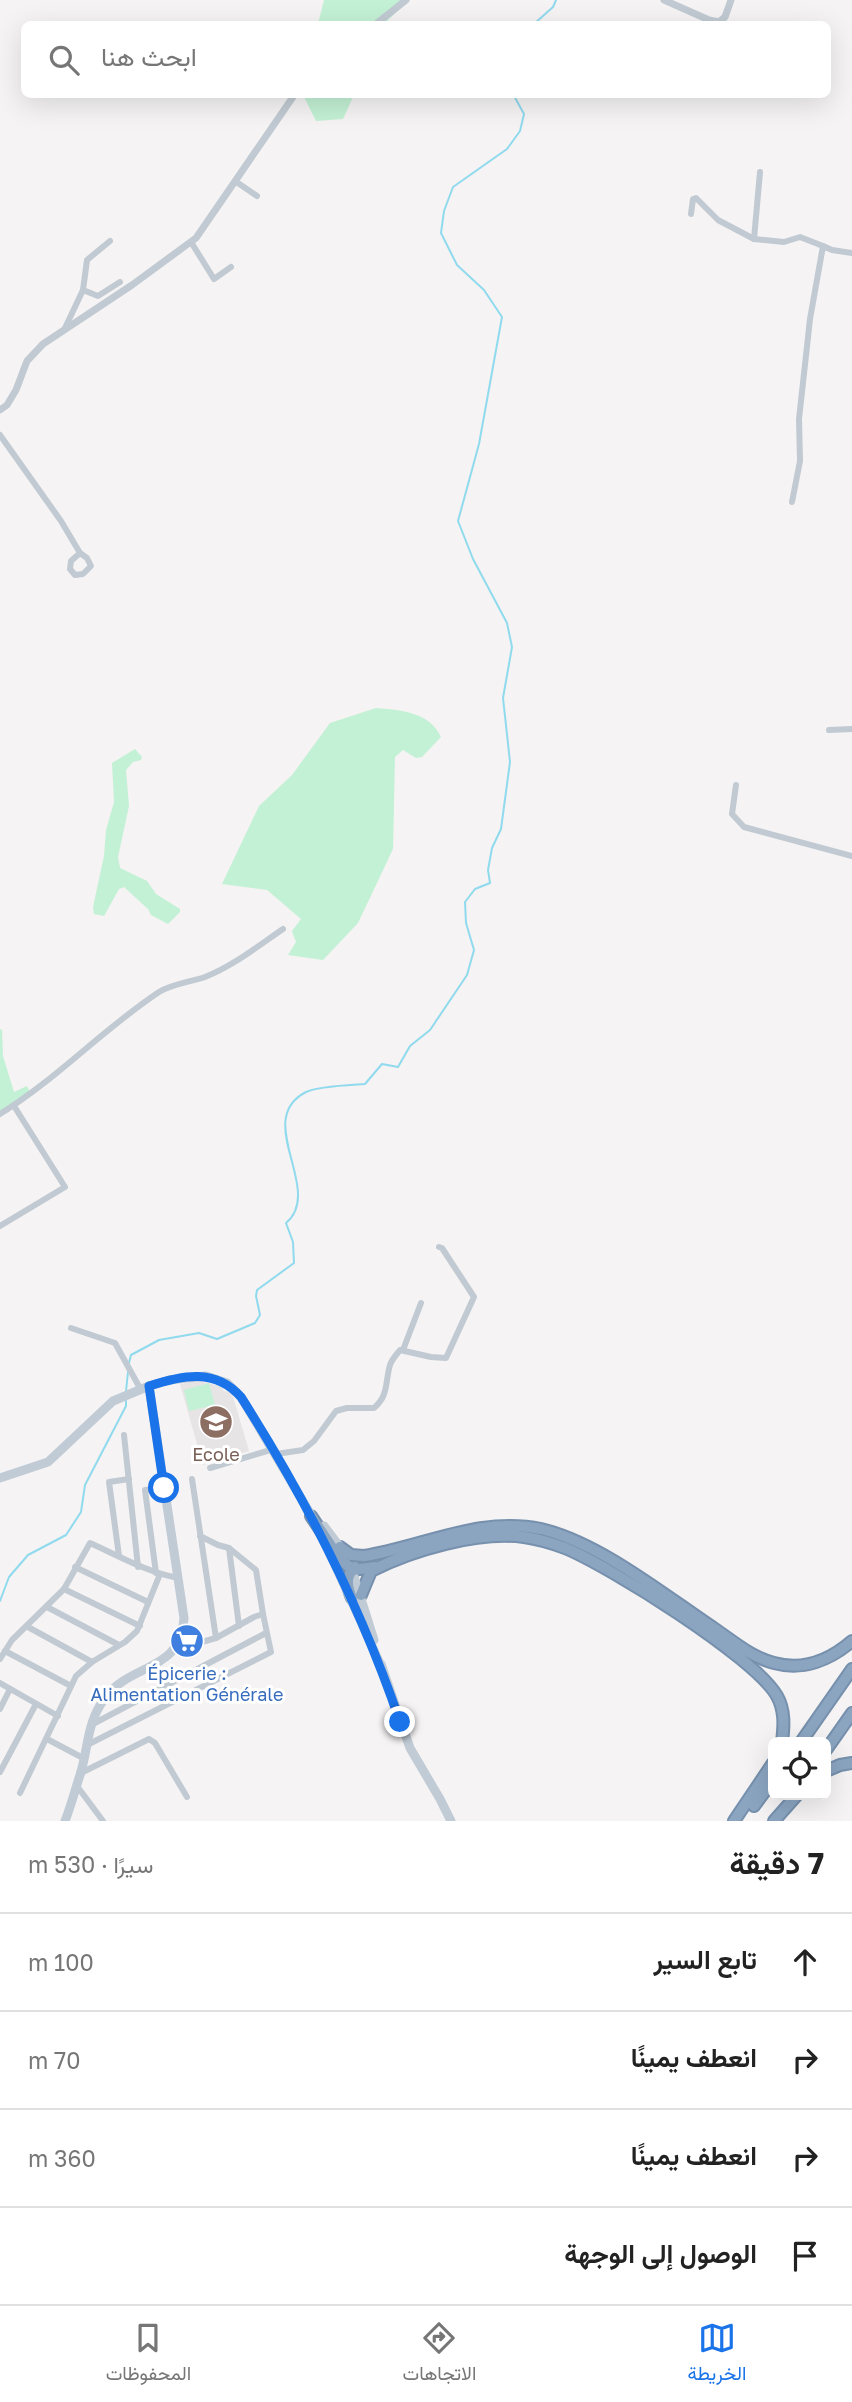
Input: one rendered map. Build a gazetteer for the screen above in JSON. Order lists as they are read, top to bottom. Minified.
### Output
{"places":{"school or university":["Ecole"],"supermarket":["Épicerie : Alimentation Générale"]},"page":{"search":"ابحث هنا","heading":["7 دقيقة","سيرًا · 530 m"],"list":[["تابع السير","100 m"],["انعطف يمينًا","70 m"],["انعطف يمينًا","360 m"],"الوصول إلى الوجهة"],"nav":["الخريطة","الاتجاهات","المحفوظات"]}}
